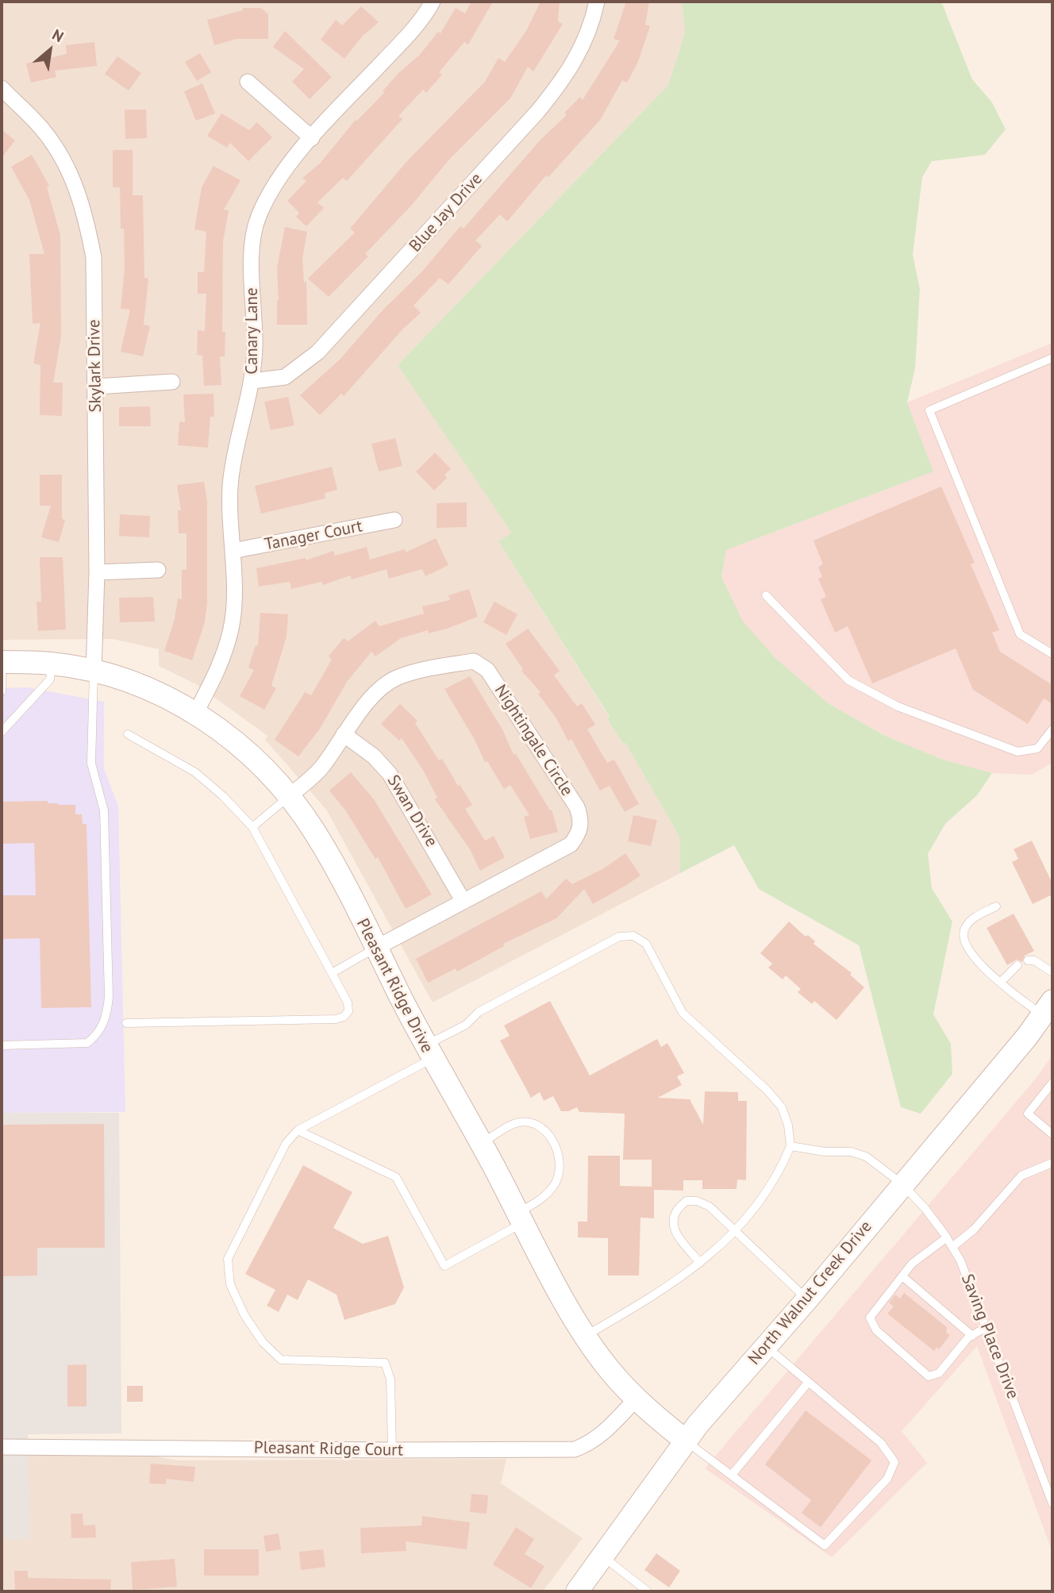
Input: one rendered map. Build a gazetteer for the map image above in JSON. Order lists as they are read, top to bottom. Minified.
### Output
{"streets":{"street":["Blue Jay Drive","Canary Lane","Skylark Drive","Tanager Court","Nightingale Circle","Swan Drive","Pleasant Ridge Drive","North Walnut Creek Drive","Pleasant Ridge Court"],"lane":["Saving Place Drive"]},"crossings":[["Blue Jay Drive","Canary Lane"],["Canary Lane","Tanager Court"],["Canary Lane","Pleasant Ridge Drive"],["Skylark Drive","Pleasant Ridge Drive"],["Nightingale Circle","Swan Drive"],["Nightingale Circle","Pleasant Ridge Drive"],["Pleasant Ridge Drive","North Walnut Creek Drive"],["Pleasant Ridge Drive","Pleasant Ridge Court"],["North Walnut Creek Drive","Saving Place Drive"]],"north":"top right"}
